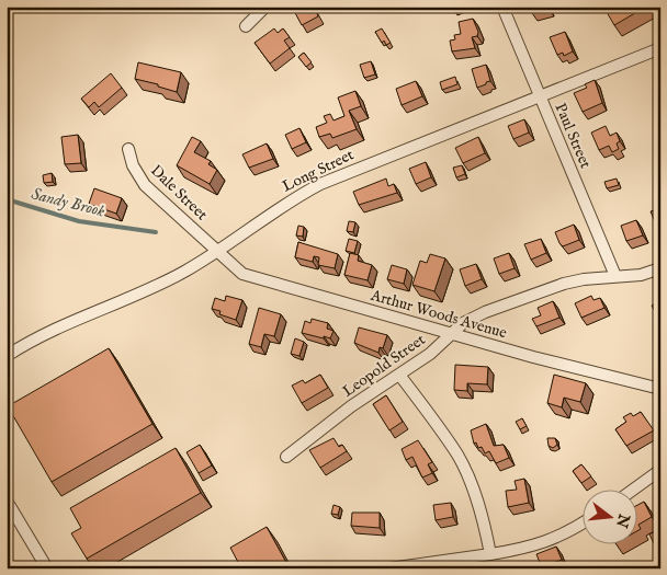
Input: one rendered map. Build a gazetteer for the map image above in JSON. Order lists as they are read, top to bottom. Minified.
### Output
{"streets":{"street":["Paul Street","Long Street","Dale Street","Arthur Woods Avenue","Leopold Street"]},"crossings":[["Paul Street","Long Street"],["Paul Street","Leopold Street"],["Long Street","Dale Street"],["Long Street","Arthur Woods Avenue"],["Dale Street","Arthur Woods Avenue"],["Arthur Woods Avenue","Leopold Street"]],"water":["Sandy Brook"],"north":"right"}
